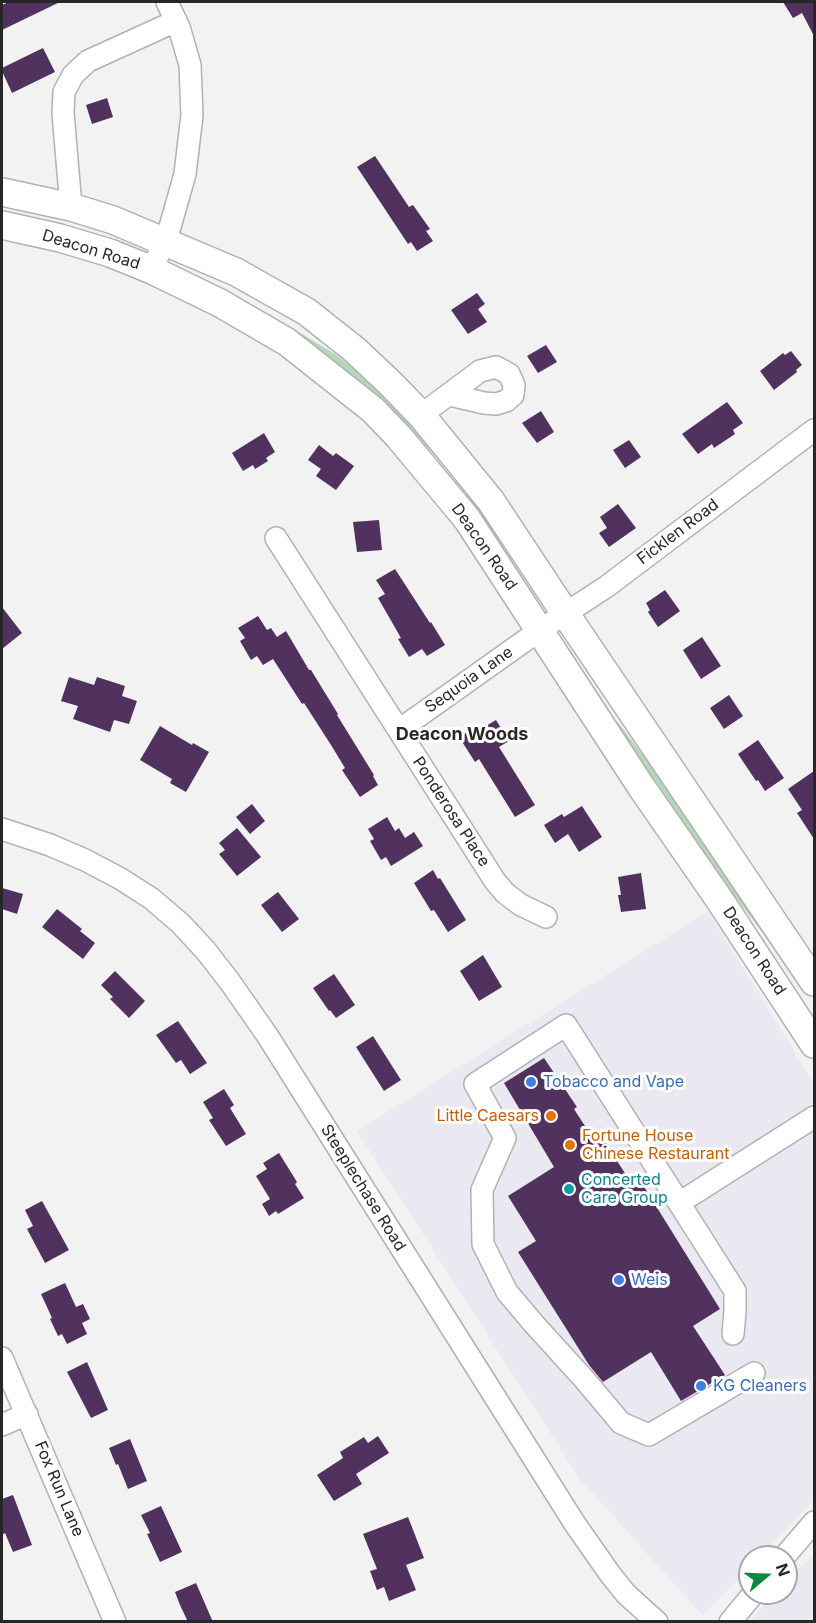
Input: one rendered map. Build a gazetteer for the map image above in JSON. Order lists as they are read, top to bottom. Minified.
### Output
{"streets":{"main road":["Deacon Road"],"street":["Ficklen Road","Sequoia Lane","Ponderosa Place","Steeplechase Road","Fox Run Lane"]},"crossings":[["Deacon Road","Ficklen Road"],["Deacon Road","Sequoia Lane"],["Ficklen Road","Sequoia Lane"],["Sequoia Lane","Ponderosa Place"]],"districts":["Deacon Woods"],"places":["Tobacco and Vape","Little Caesars","Fortune House Chinese Restaurant","Concerted Care Group","Weis","KG Cleaners"],"north":"right"}
